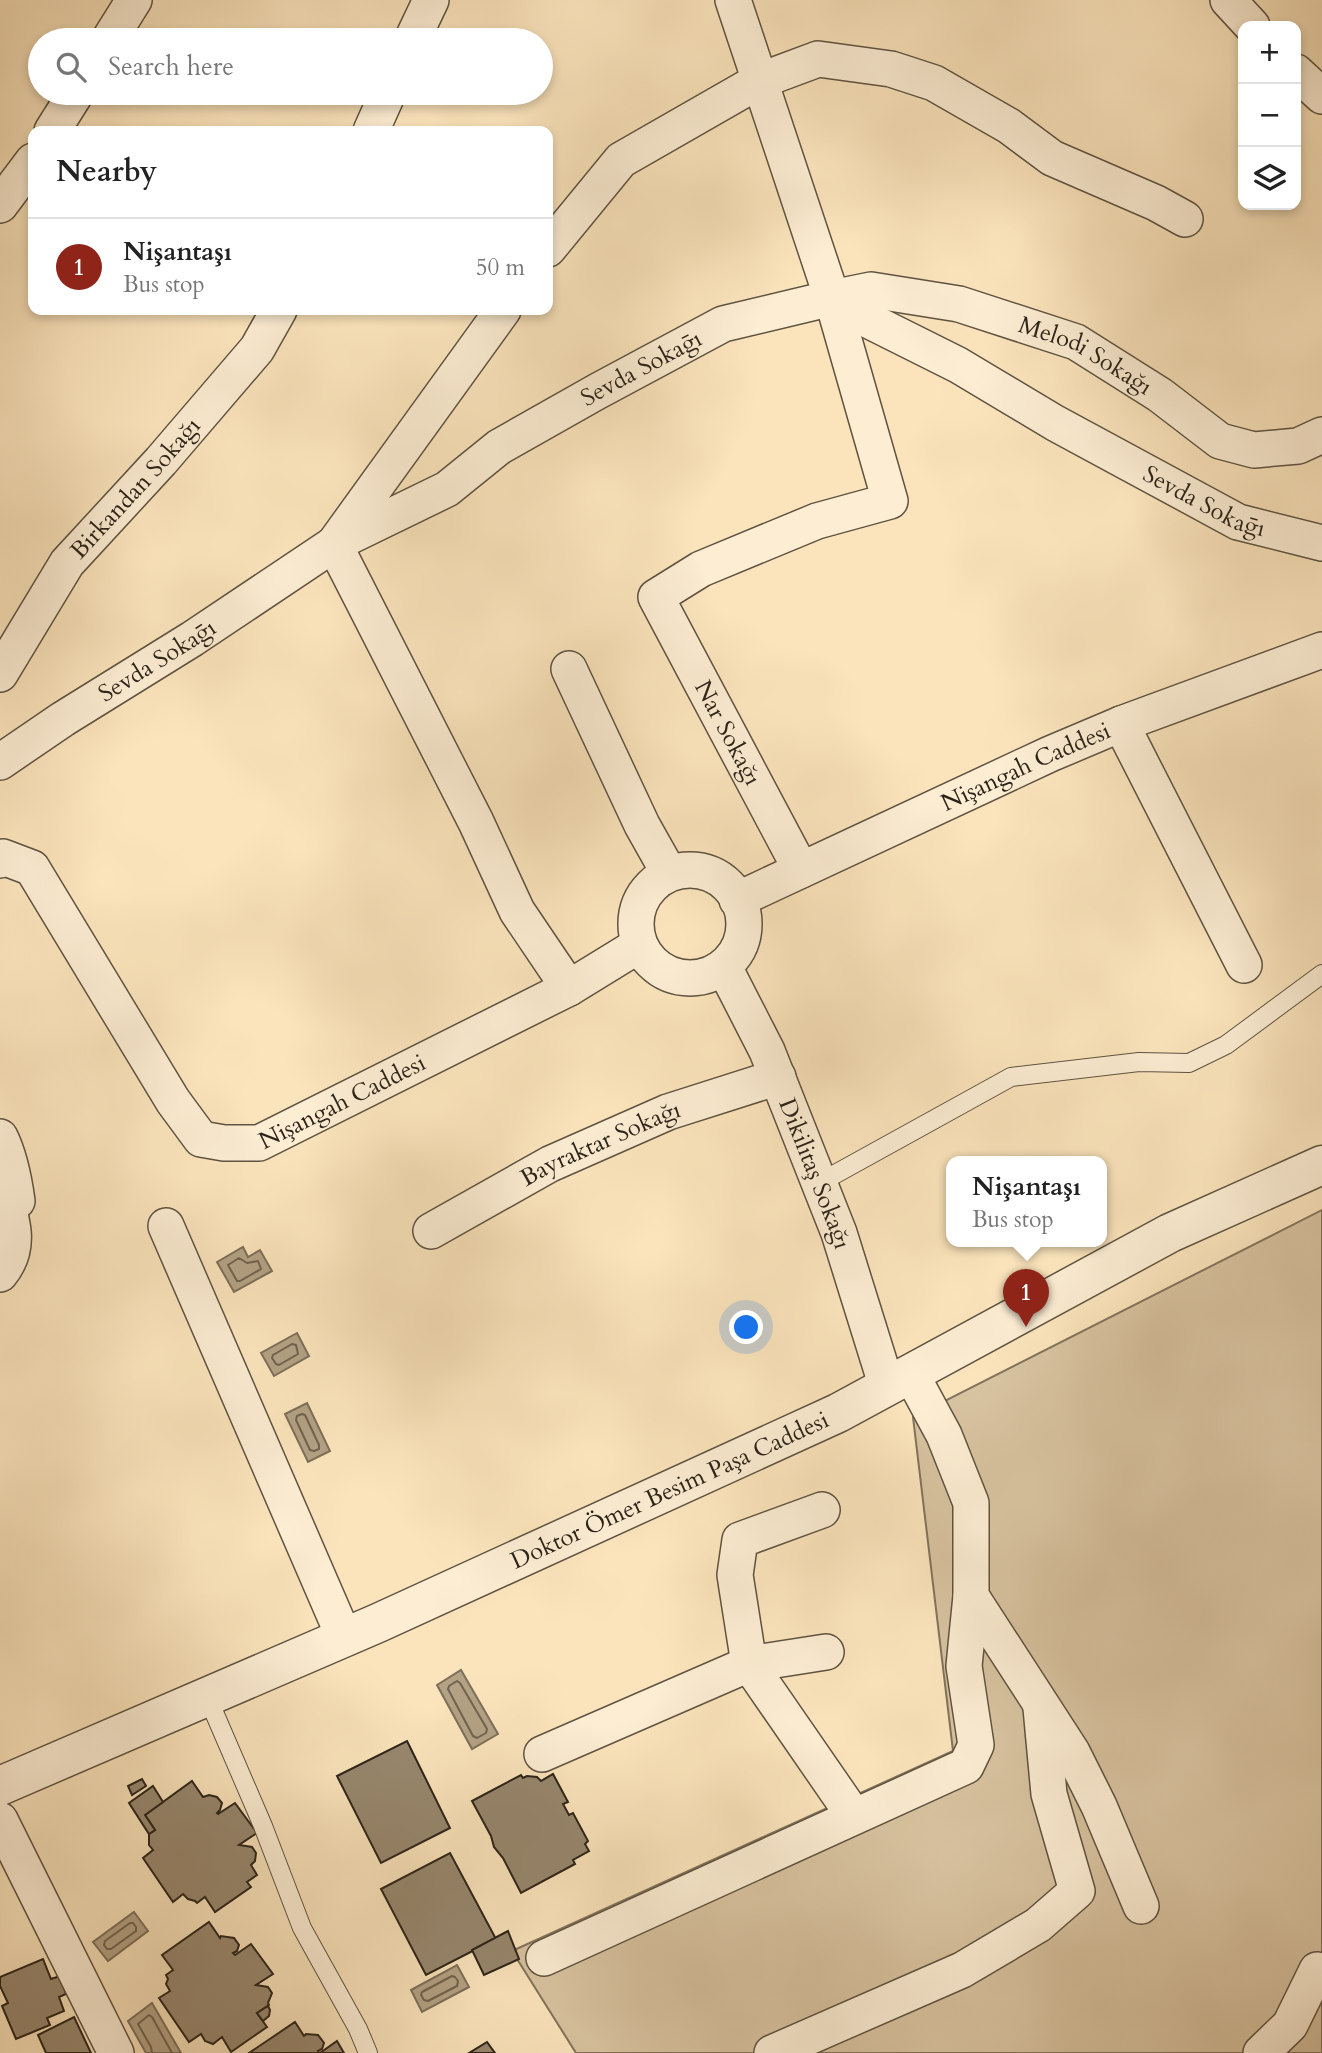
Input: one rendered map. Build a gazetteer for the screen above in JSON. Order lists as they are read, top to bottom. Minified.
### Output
{"streets":{"street":["Melodi Sokağı","Sevda Sokaḡı","Birkandan Sokağı","Nar Sokağı","Nişangah Caddesi","Bayraktar Sokağı","Dikilitaş Sokağı","Doktor Ömer Besim Paşa Caddesi"]},"crossings":[["Melodi Sokağı","Sevda Sokaḡı"],["Melodi Sokağı","Nar Sokağı"],["Sevda Sokaḡı","Nar Sokağı"],["Nar Sokağı","Nişangah Caddesi"],["Nişangah Caddesi","Dikilitaş Sokağı"],["Bayraktar Sokağı","Dikilitaş Sokağı"],["Dikilitaş Sokağı","Doktor Ömer Besim Paşa Caddesi"]],"page":{"map_buttons":["+","−"],"search":"Search here","heading":"Nearby","list":[{"mark":"1","name":"Nişantaşı","note":"Bus stop","value":"50 m"}],"popup":["Nişantaşı","Bus stop"],"pins":"1"}}
